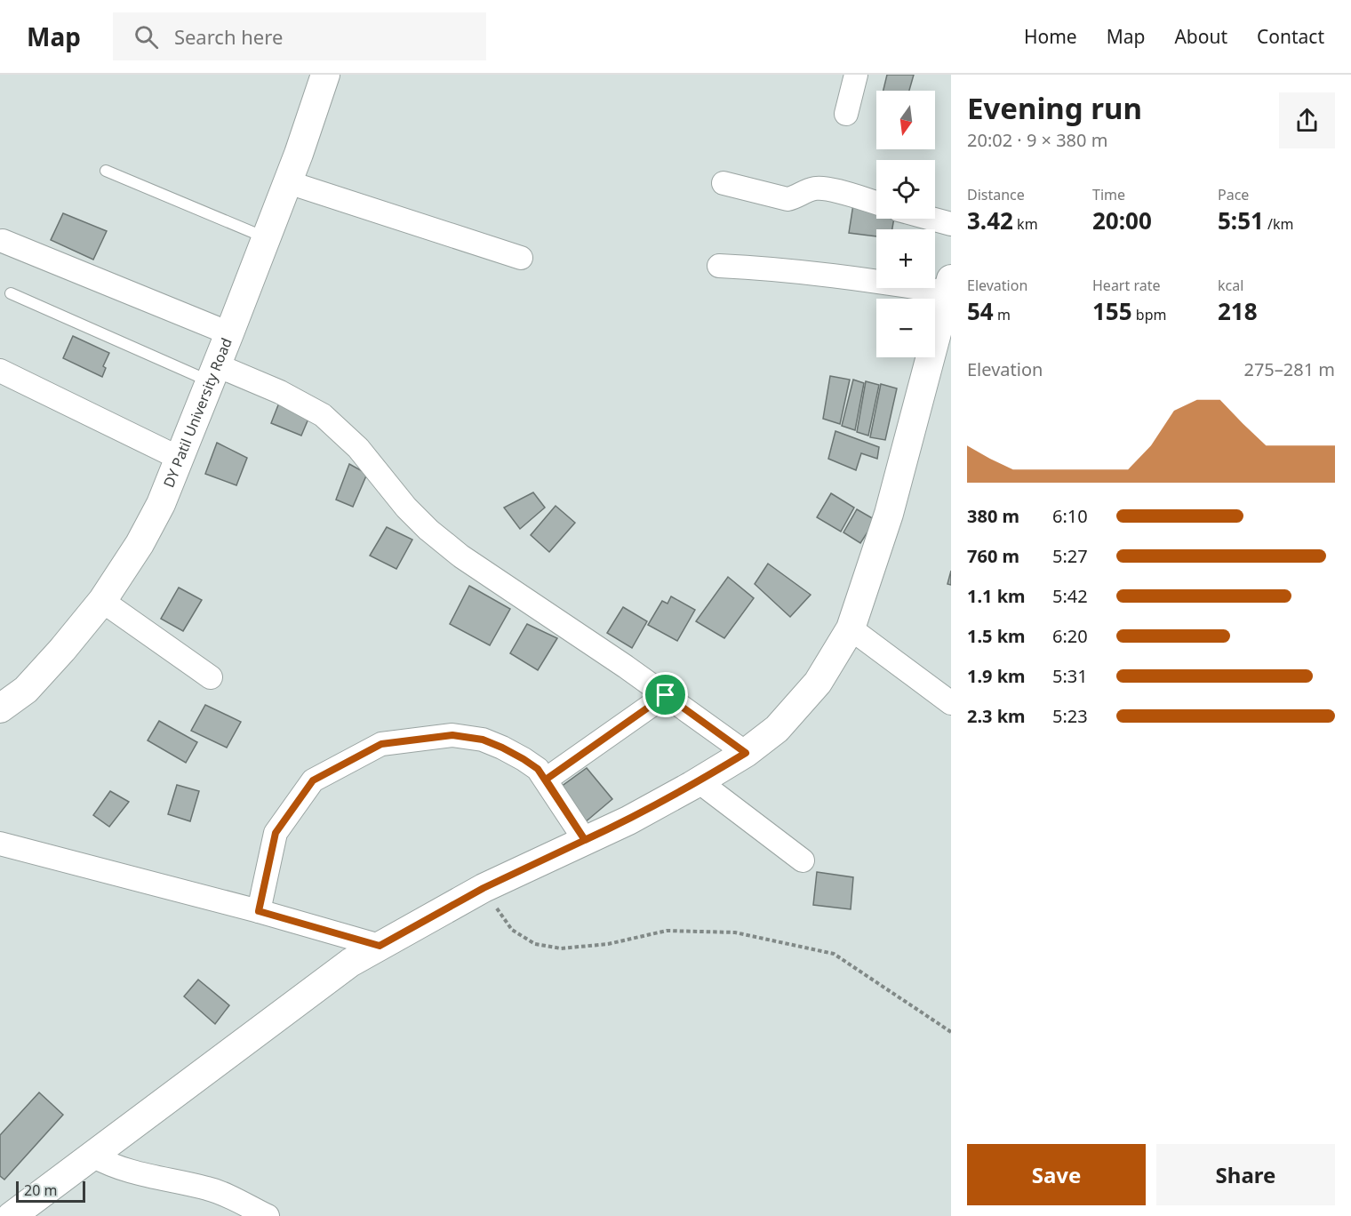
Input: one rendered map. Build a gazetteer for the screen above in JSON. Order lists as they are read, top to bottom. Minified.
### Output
{"streets":{"street":["DY Patil University Road"]},"scale_bar":"20 m","north":"bottom","page":{"header":"Map","search":"Search here","nav":["Home","Map","About","Contact"],"heading":["Evening run","20:02 · 9 × 380 m"],"map_buttons":["+","−"],"stats":[["Distance","3.42 km"],["Time","20:00"],["Pace","5:51 /km"],["Elevation","54 m"],["Heart rate","155 bpm"],["kcal","218"]],"chart":["Elevation","275–281 m"],"list":[{"name":"380 m","note":"6:10"},{"name":"760 m","note":"5:27"},{"name":"1.1 km","note":"5:42"},{"name":"1.5 km","note":"6:20"},{"name":"1.9 km","note":"5:31"},{"name":"2.3 km","note":"5:23"}],"buttons":["Save","Share"],"scale":"20 m"}}
